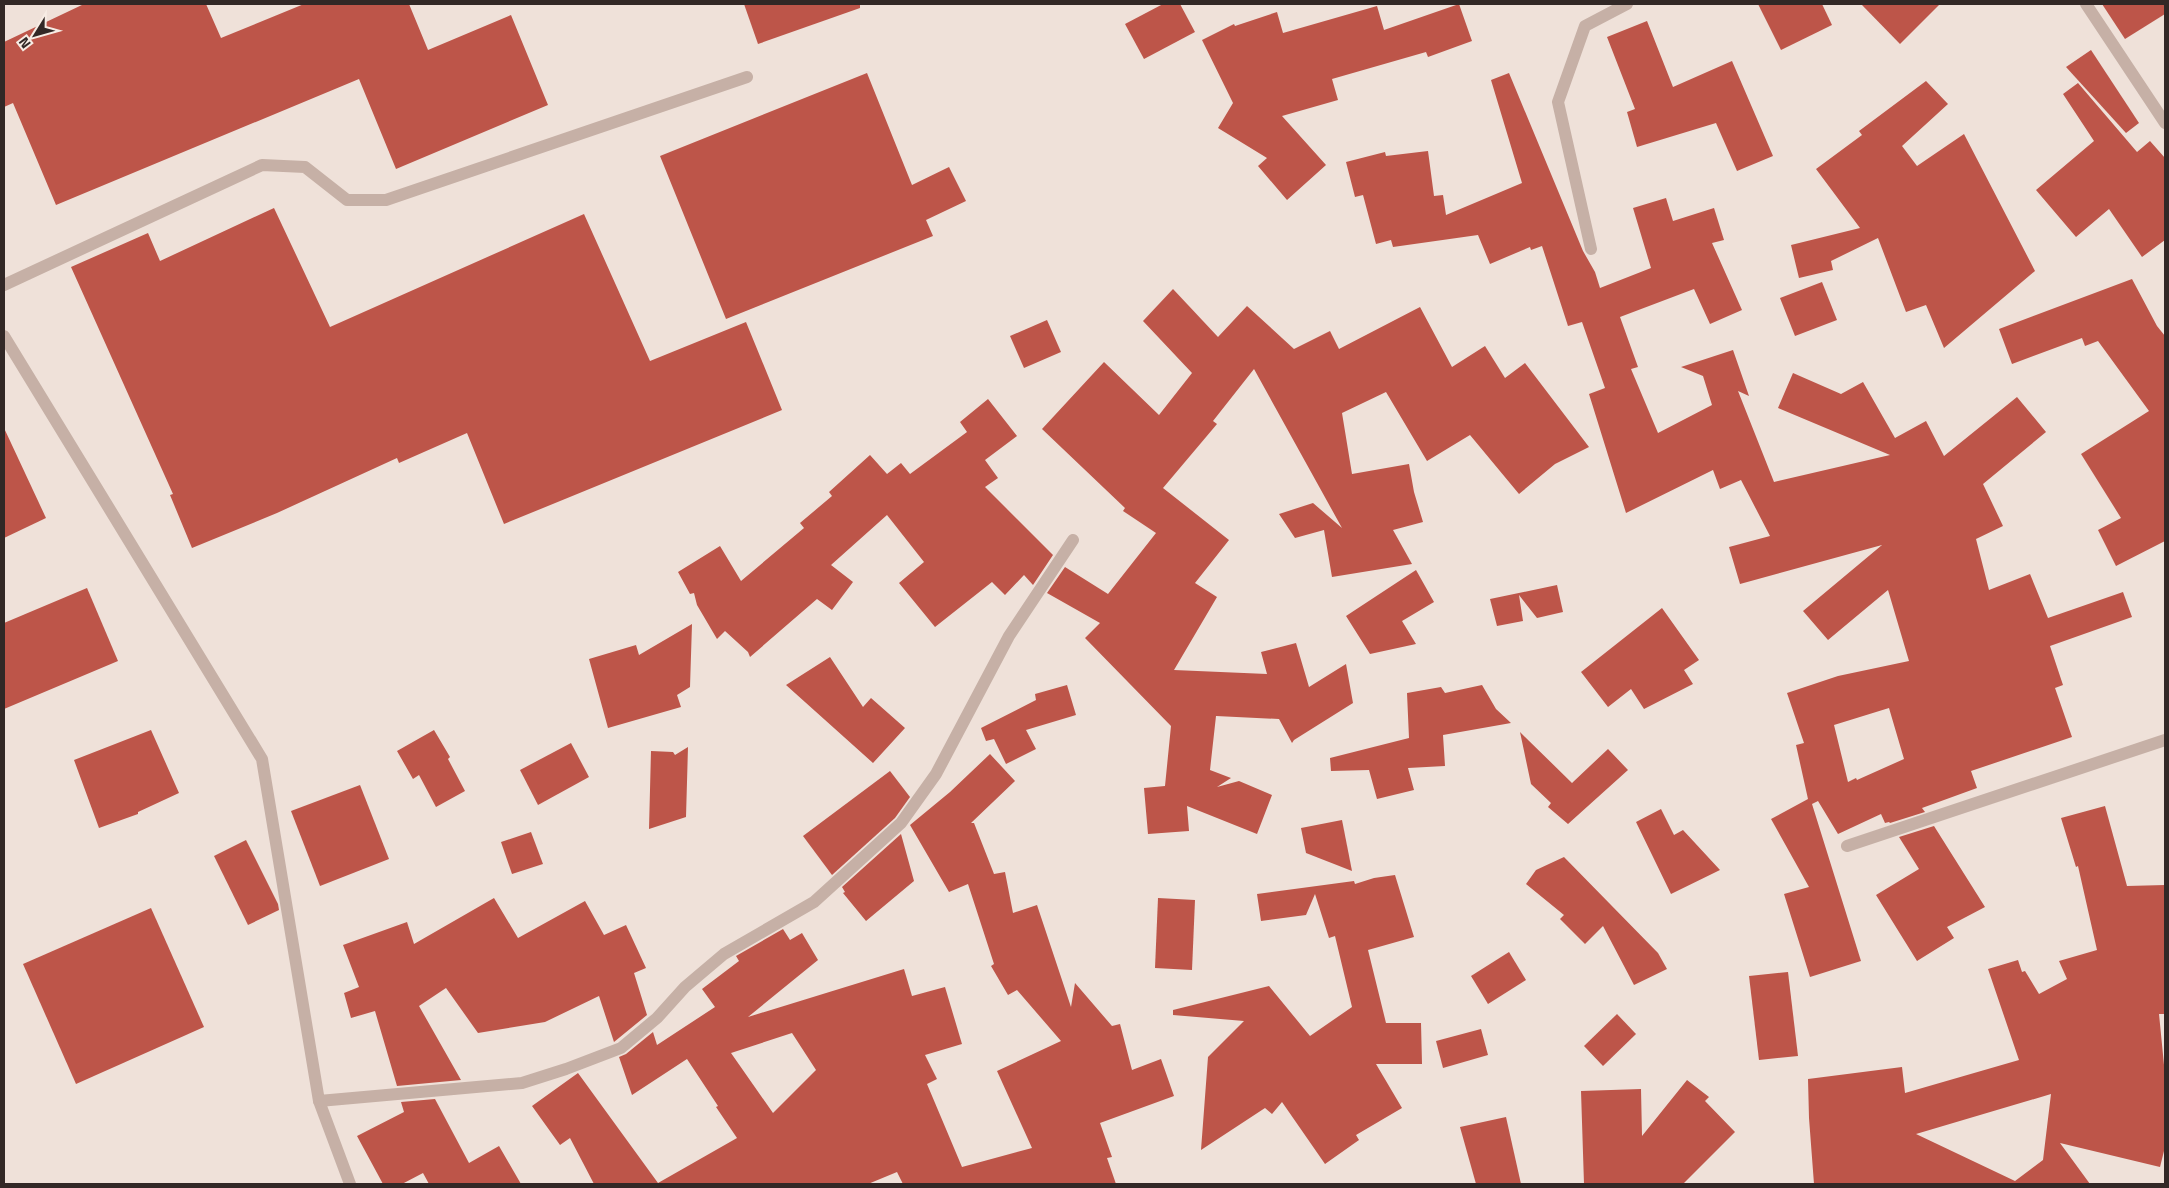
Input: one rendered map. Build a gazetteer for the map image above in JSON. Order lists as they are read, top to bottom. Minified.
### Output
{"north":"bottom left"}
